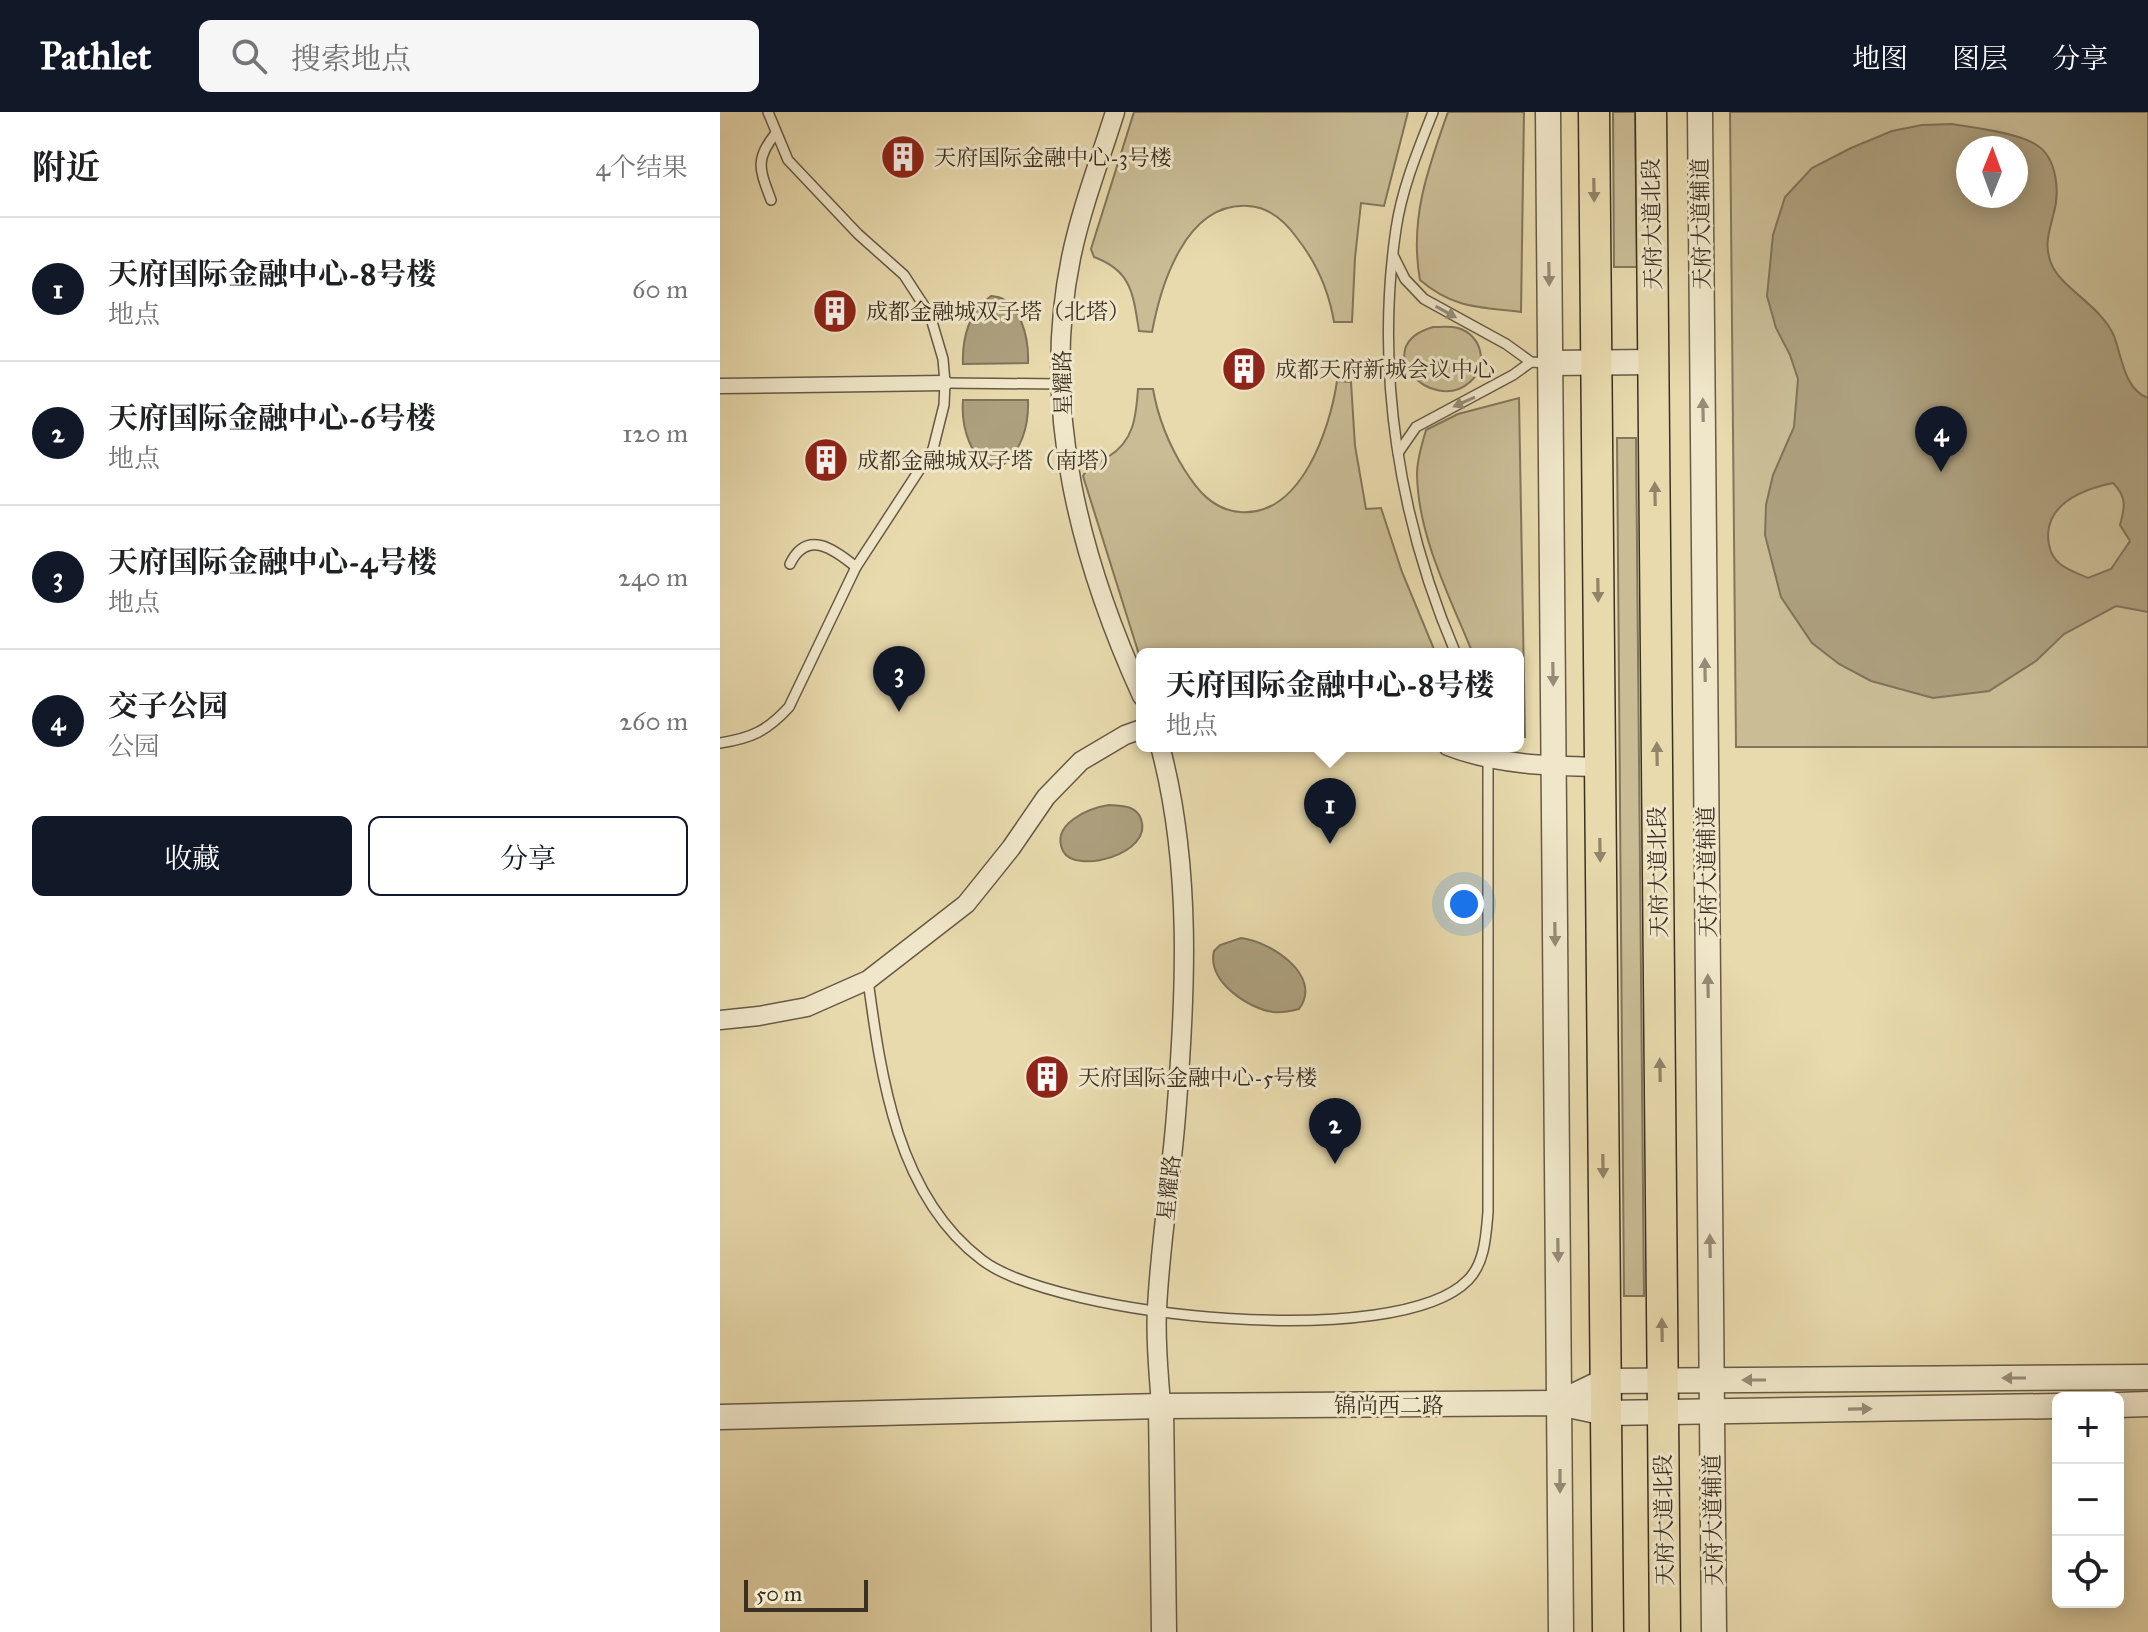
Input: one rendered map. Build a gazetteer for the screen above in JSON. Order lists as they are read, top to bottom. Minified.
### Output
{"streets":{"main road":["天府大道北段"],"street":["天府大道辅道","星耀路","锦尚西二路"]},"crossings":[["天府大道北段","锦尚西二路"],["天府大道辅道","锦尚西二路"],["星耀路","锦尚西二路"]],"places":{"building":["天府国际金融中心-3号楼","成都金融城双子塔（北塔）","成都天府新城会议中心","成都金融城双子塔（南塔）","天府国际金融中心-5号楼"]},"scale_bar":"50 m","north":"top","page":{"header":"Pathlet","search":"搜索地点","nav":["地图","图层","分享"],"heading":["附近","4个结果"],"list":[{"mark":"1","name":"天府国际金融中心-8号楼","note":"地点","value":"60 m"},{"mark":"2","name":"天府国际金融中心-6号楼","note":"地点","value":"120 m"},{"mark":"3","name":"天府国际金融中心-4号楼","note":"地点","value":"240 m"},{"mark":"4","name":"交子公园","note":"公园","value":"260 m"}],"pins":["4","3","1","2"],"popup":["天府国际金融中心-8号楼","地点"],"buttons":["收藏","分享"],"map_buttons":["+","−"],"scale":"50 m"}}
